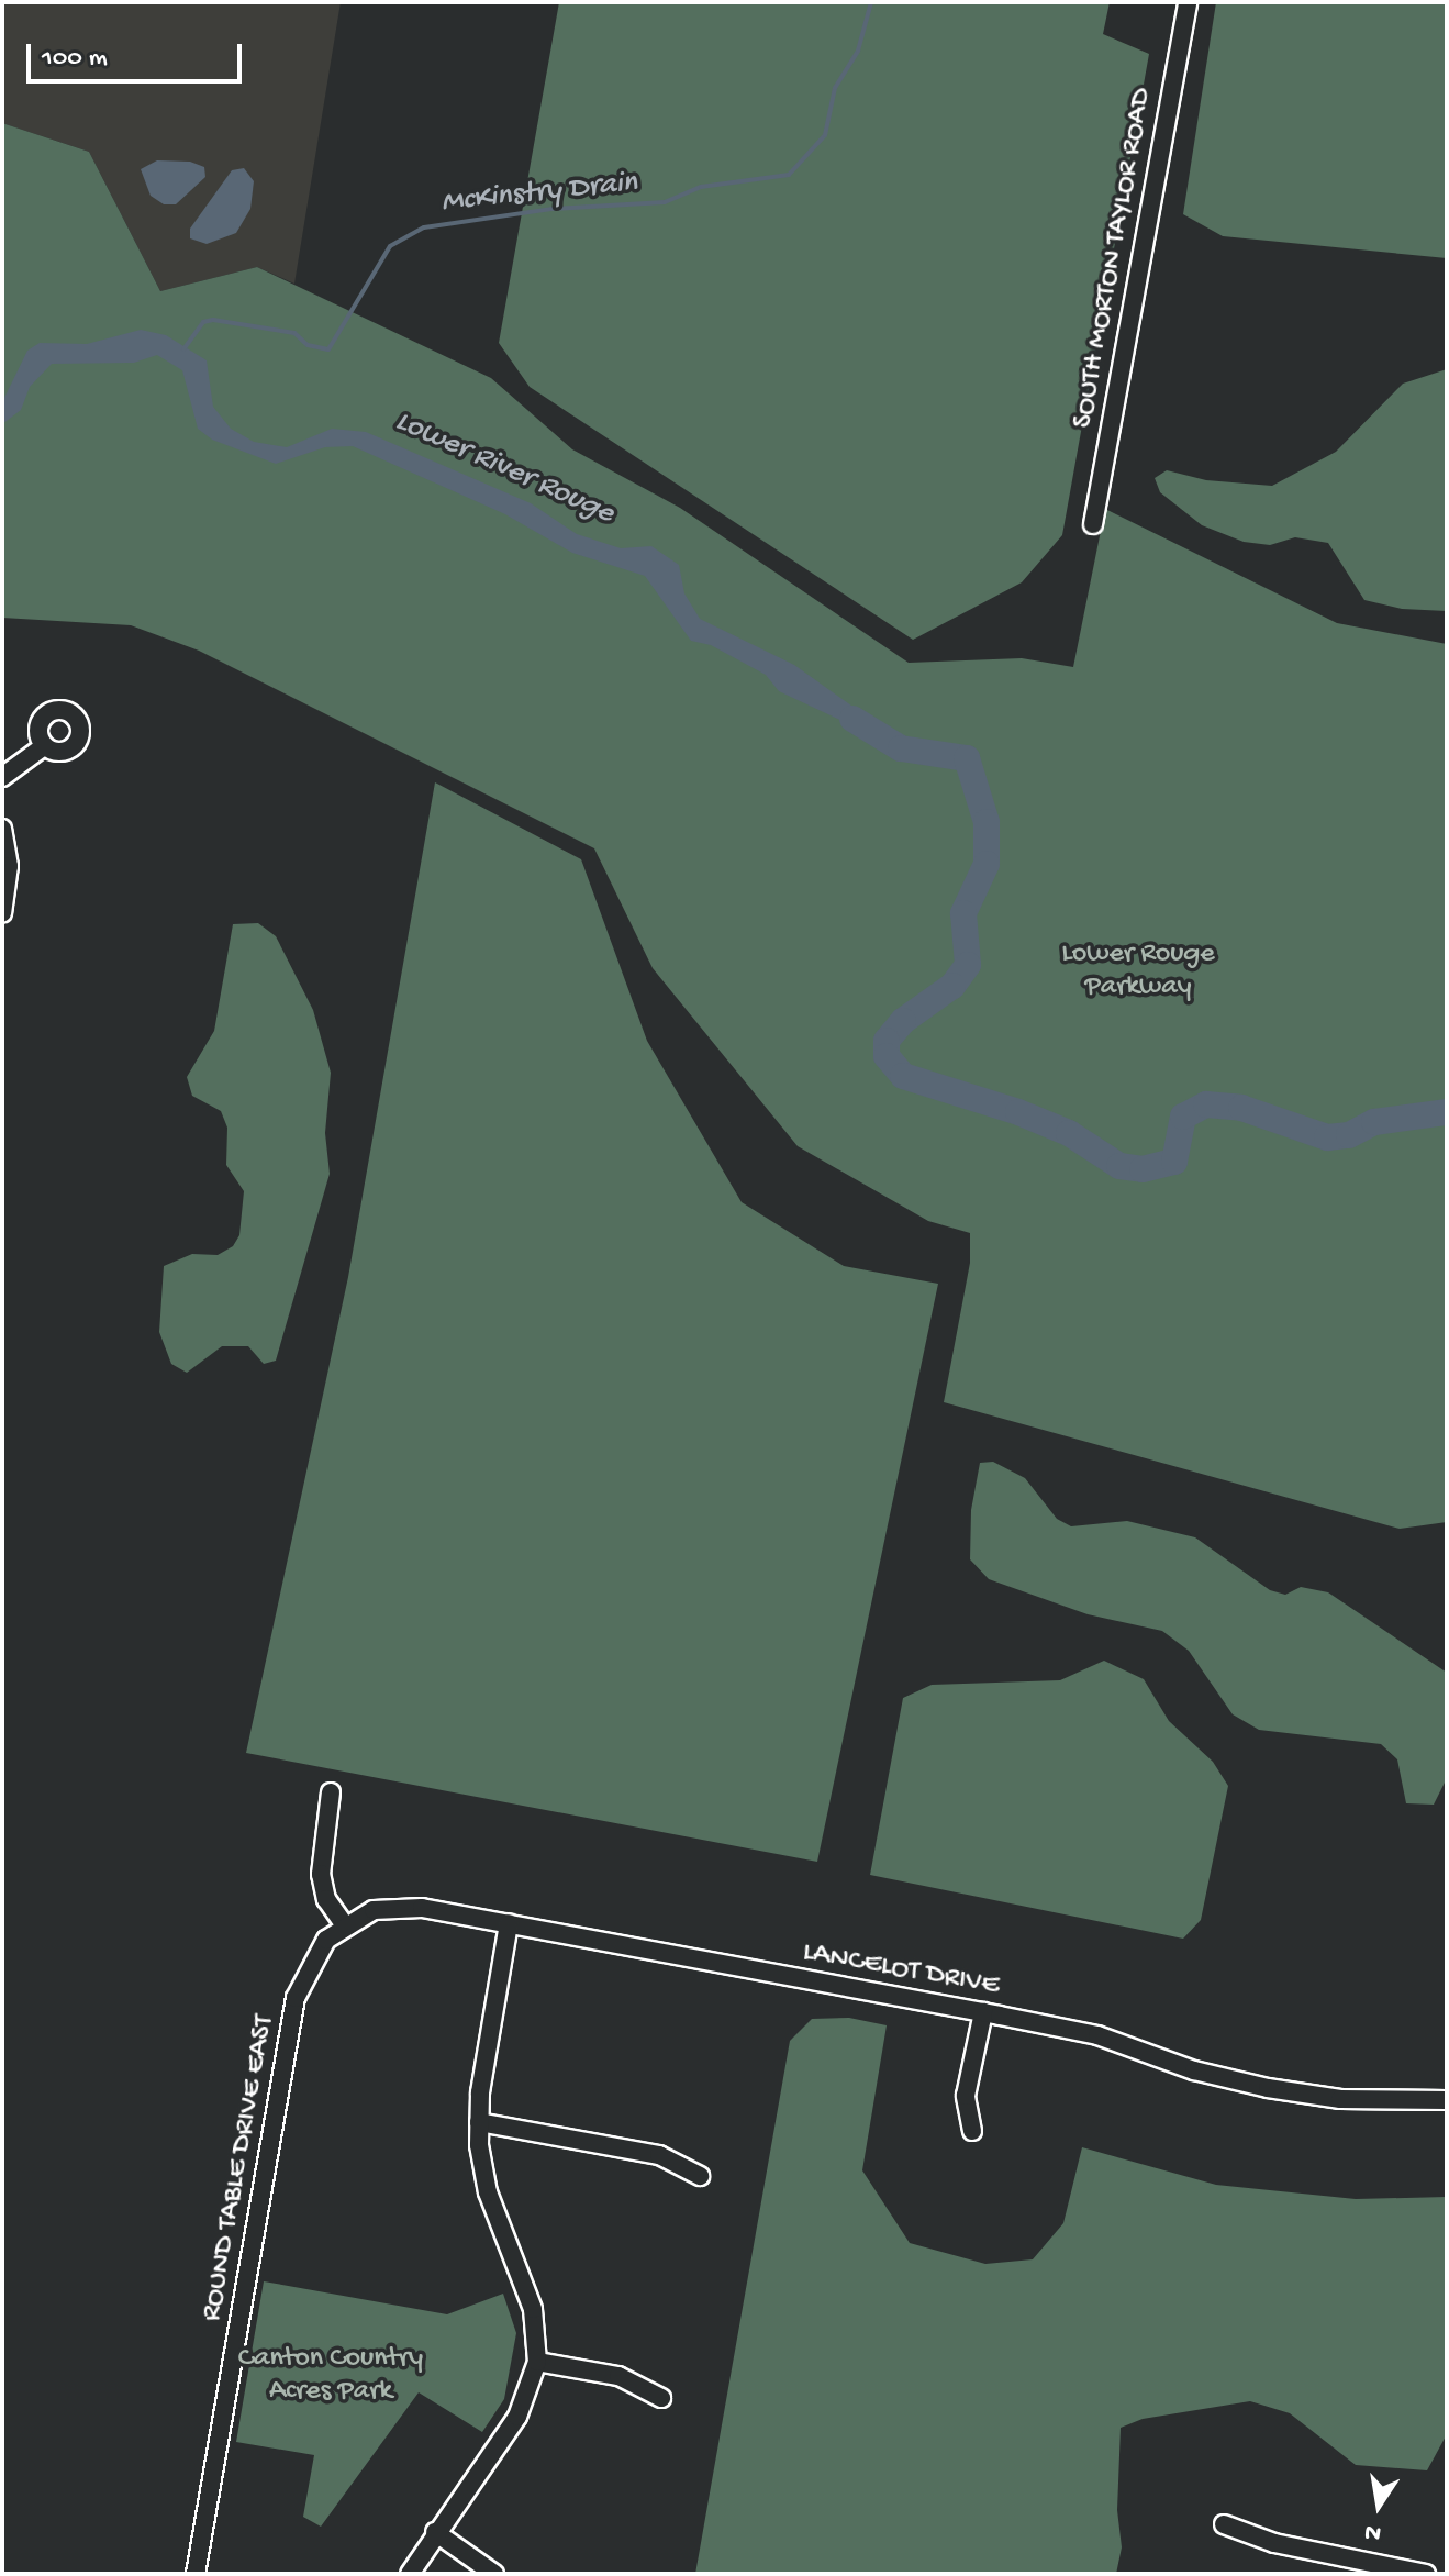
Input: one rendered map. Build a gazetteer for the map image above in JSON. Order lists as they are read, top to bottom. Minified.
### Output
{"streets":{"street":["SOUTH MORTON TAYLOR ROAD","LANCELOT DRIVE","ROUND TABLE DRIVE EAST"]},"crossings":[["LANCELOT DRIVE","ROUND TABLE DRIVE EAST"]],"water":["McKinstry Drain","Lower River Rouge"],"parks":["Lower Rouge Parkway","Canton Country Acres Park"],"scale_bar":"100 m","north":"bottom"}
